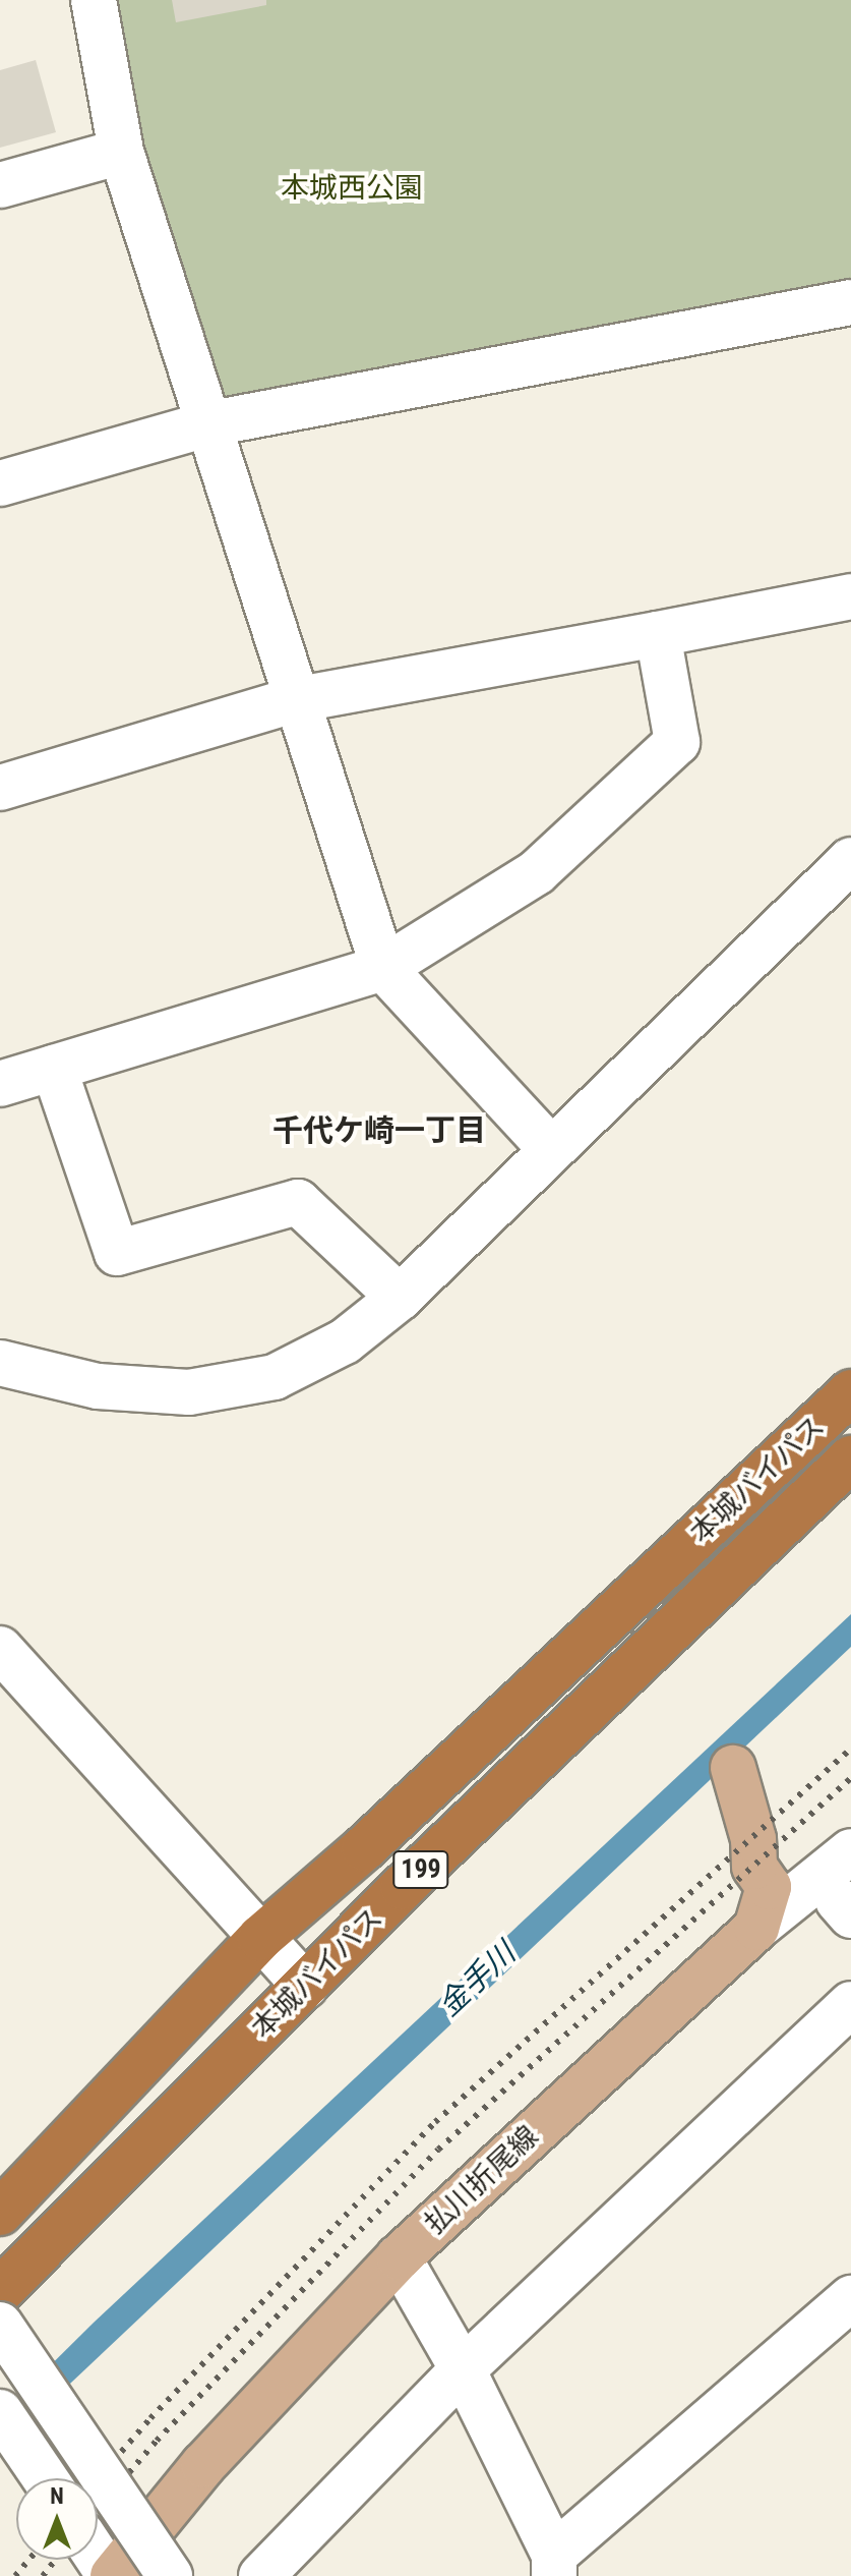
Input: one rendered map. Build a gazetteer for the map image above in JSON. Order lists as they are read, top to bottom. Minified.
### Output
{"streets":{"highway":["本城バイパス","199"],"main road":["払川折尾線"]},"districts":["千代ケ崎一丁目"],"water":["金手川"],"parks":["本城西公園"],"north":"top"}
